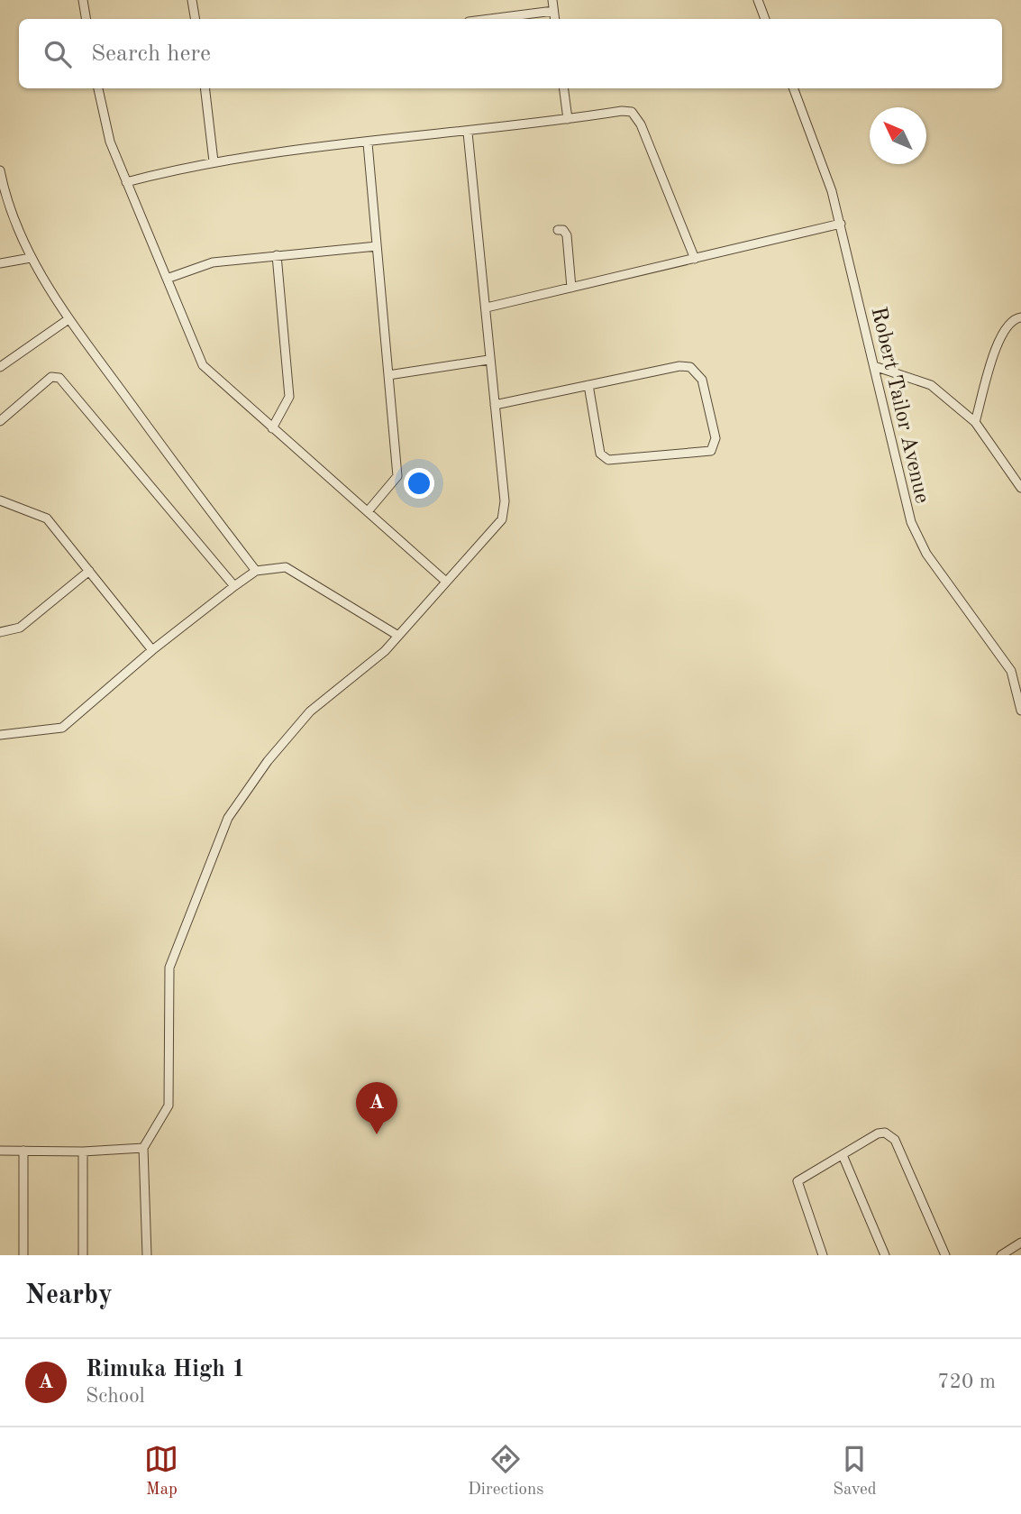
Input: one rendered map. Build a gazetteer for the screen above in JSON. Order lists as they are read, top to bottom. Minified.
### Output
{"streets":{"street":["Robert Tailor Avenue"]},"north":"top left","page":{"search":"Search here","pins":"A","heading":"Nearby","list":[{"mark":"A","name":"Rimuka High 1","note":"School","value":"720 m"}],"nav":["Map","Directions","Saved"]}}
